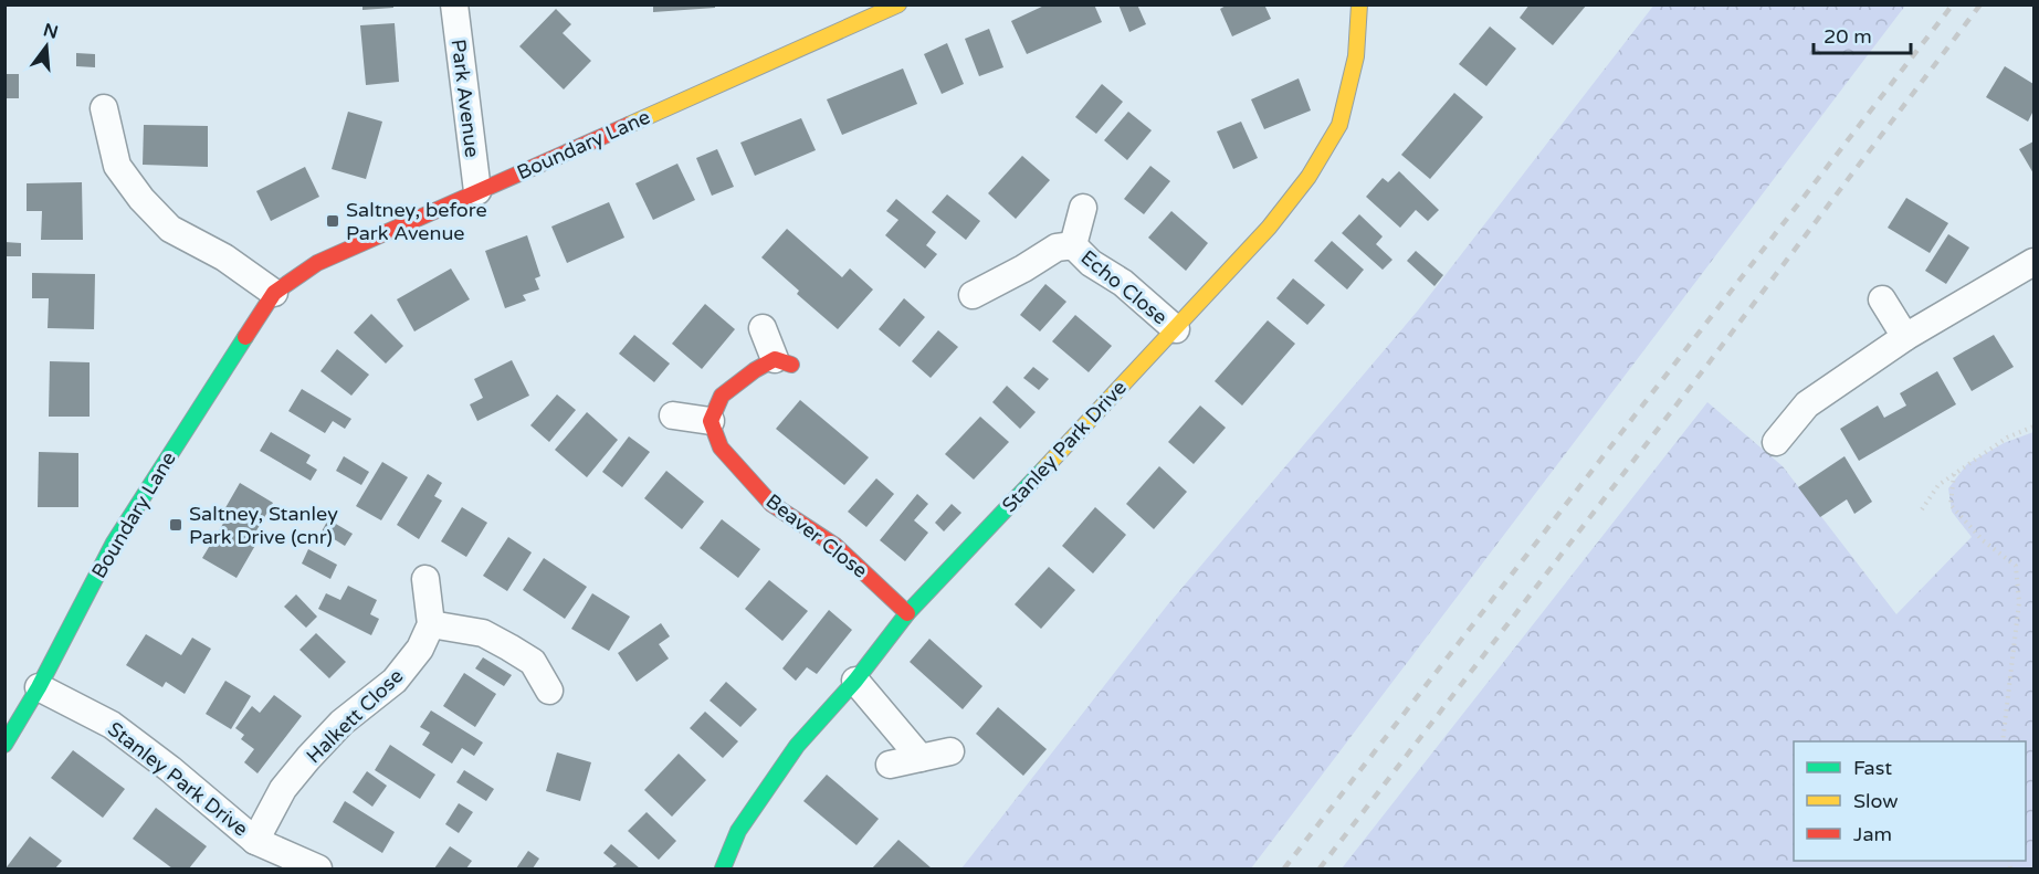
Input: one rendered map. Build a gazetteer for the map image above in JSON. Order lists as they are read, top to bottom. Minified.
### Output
{"streets":{"street":["Park Avenue","Boundary Lane","Echo Close","Stanley Park Drive","Beaver Close","Halkett Close"]},"crossings":[["Park Avenue","Boundary Lane"],["Boundary Lane","Stanley Park Drive"],["Echo Close","Stanley Park Drive"],["Stanley Park Drive","Beaver Close"],["Stanley Park Drive","Halkett Close"]],"places":{"transit":["Saltney, before Park Avenue","Saltney, Stanley Park Drive (cnr)"]},"legend":["Fast","Slow","Jam"],"scale_bar":"20 m","north":"top"}
